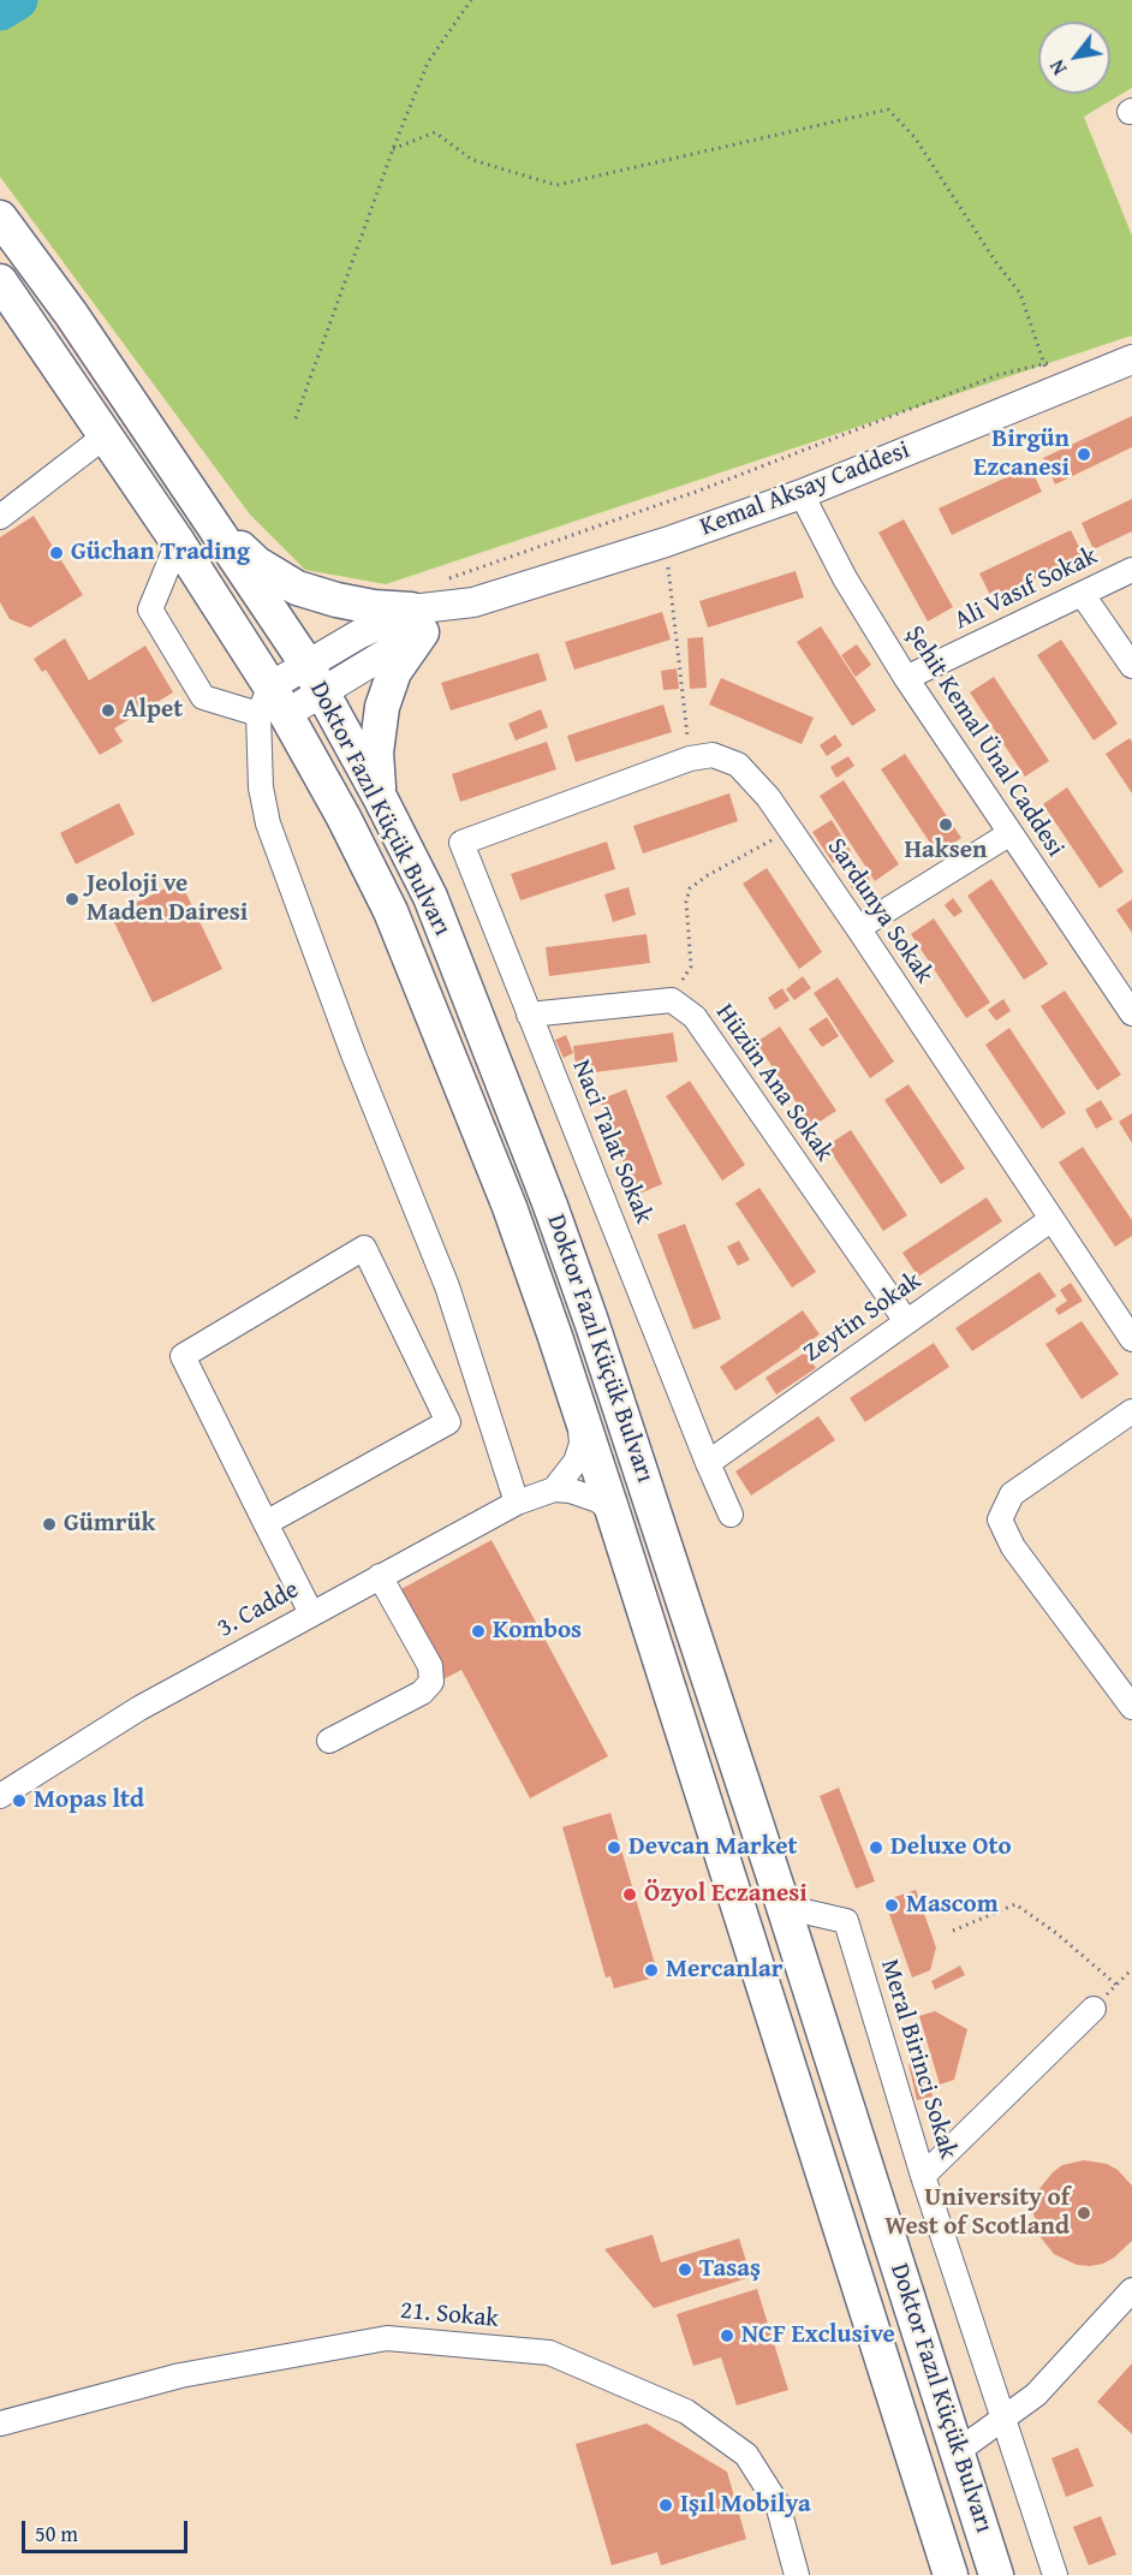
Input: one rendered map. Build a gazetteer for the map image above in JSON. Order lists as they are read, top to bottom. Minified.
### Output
{"streets":{"highway":["Doktor Fazıl Küçük Bulvarı"],"main road":["Kemal Aksay Caddesi"],"street":["Ali Vasıf Sokak","Şehit Kemal Ünal Caddesi","Sardunya Sokak","Hüzün Ana Sokak","Naci Talat Sokak","Zeytin Sokak","3. Cadde","Meral Birinci Sokak","21. Sokak"]},"crossings":[["Kemal Aksay Caddesi","Şehit Kemal Ünal Caddesi"],["Kemal Aksay Caddesi","Doktor Fazıl Küçük Bulvarı"],["Ali Vasıf Sokak","Şehit Kemal Ünal Caddesi"],["Doktor Fazıl Küçük Bulvarı","Meral Birinci Sokak"],["Sardunya Sokak","Naci Talat Sokak"],["Sardunya Sokak","Zeytin Sokak"],["Hüzün Ana Sokak","Zeytin Sokak"],["Naci Talat Sokak","Zeytin Sokak"]],"places":["Birgün Ezcanesi","Güchan Trading","Alpet","Haksen","Jeoloji ve Maden Dairesi","Gümrük","Kombos","Mopas ltd","Devcan Market","Deluxe Oto","Özyol Eczanesi","Mascom","Mercanlar","University of West of Scotland","Tasaş","NCF Exclusive","Işıl Mobilya"],"scale_bar":"50 m","north":"bottom left"}
